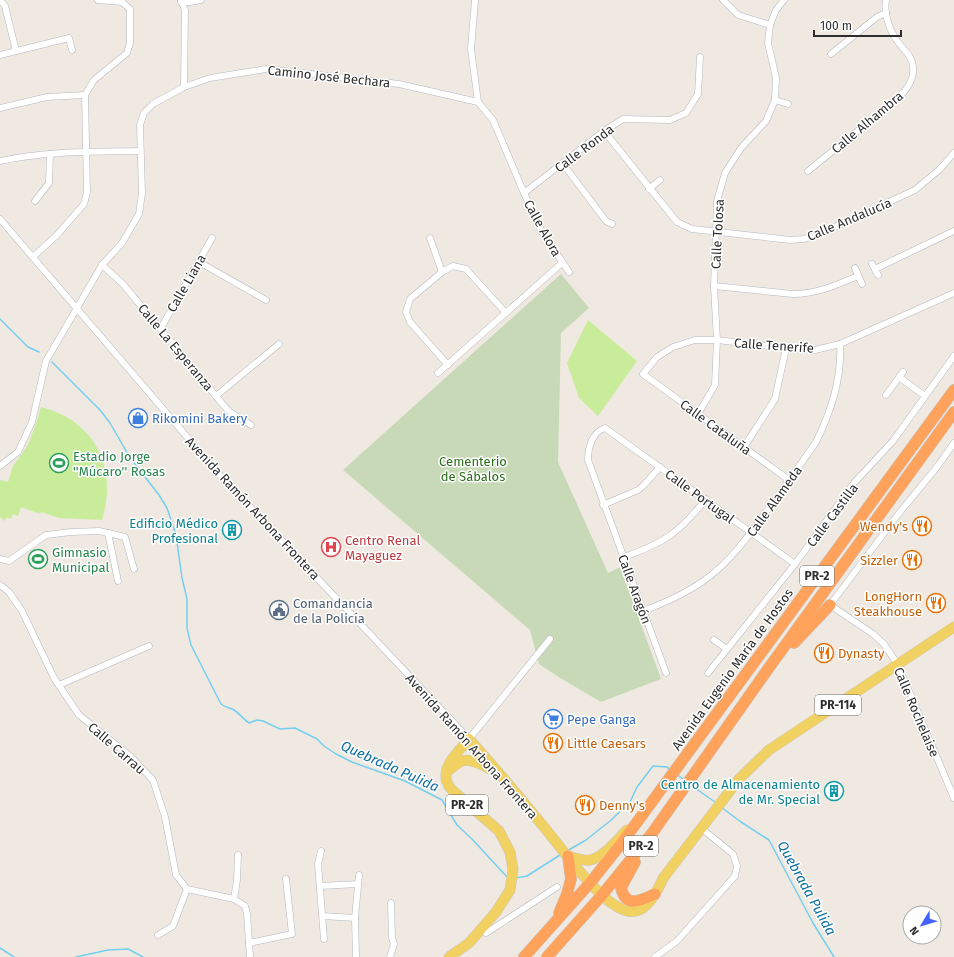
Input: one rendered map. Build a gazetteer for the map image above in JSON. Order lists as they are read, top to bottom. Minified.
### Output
{"streets":{"highway":["PR-2","Avenida Eugenio María de Hostos"],"main road":["Avenida Ramón Arbona Frontera","PR-114","PR-2R"],"street":["Camino José Bechara","Calle Alhambra","Calle Ronda","Calle Andalucía","Calle Alora","Calle Tolosa","Calle Liana","Calle Tenerife","Calle La Esperanza","Calle Cataluña","Calle Portugal","Calle Alameda","Calle Castilla","Calle Aragón","Calle Rochelaise","Calle Carrau"]},"crossings":[["Camino José Bechara","Calle La Esperanza"],["Camino José Bechara","Avenida Ramón Arbona Frontera"],["Calle Ronda","Calle Andalucía"],["Calle Ronda","Calle Alora"],["Calle Andalucía","Calle Tolosa"],["Calle Tolosa","Calle Tenerife"],["Calle Tolosa","Calle Cataluña"],["Calle Liana","Calle La Esperanza"],["Calle Tenerife","Calle Cataluña"],["Calle Tenerife","Calle Alameda"],["Calle Cataluña","Calle Alameda"],["Calle Portugal","Calle Alameda"],["Calle Portugal","Calle Castilla"],["Calle Portugal","Calle Aragón"],["Calle Alameda","Calle Aragón"],["Avenida Ramón Arbona Frontera","Avenida Eugenio María de Hostos"],["Avenida Ramón Arbona Frontera","PR-114"],["PR-2","PR-114"],["Avenida Eugenio María de Hostos","PR-114"],["PR-114","Calle Rochelaise"]],"water":["Quebrada Pulida"],"parks":["Cementerio de Sábalos"],"places":{"shop":["Rikomini Bakery"],"sports":["Estadio Jorge ''Múcaro'' Rosas","Gimnasio Municipal"],"restaurant":["Wendy's","Sizzler","LongHorn Steakhouse","Dynasty","Little Caesars","Denny's"],"building":["Edificio Médico Profesional","Centro de Almacenamiento de Mr. Special"],"hospital":["Centro Renal Mayaguez"],"public building":["Comandancia de la Policía"],"supermarket":["Pepe Ganga"]},"scale_bar":"100 m","north":"bottom left"}
